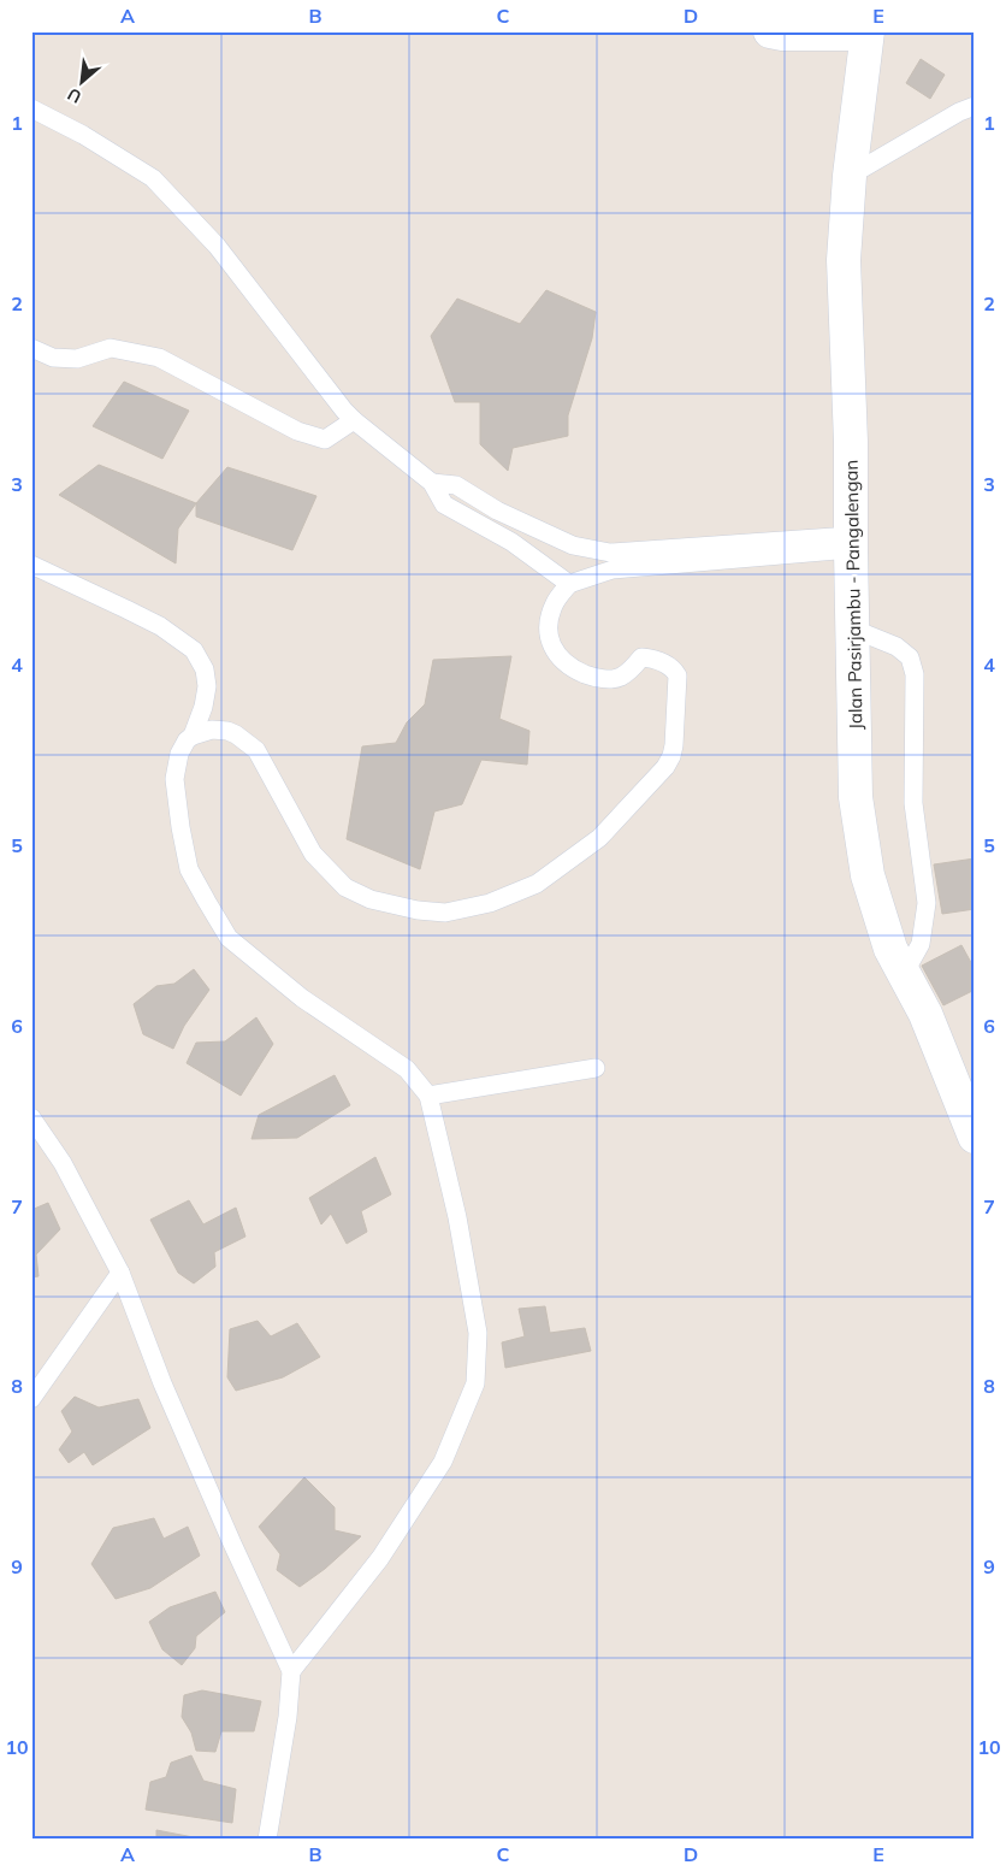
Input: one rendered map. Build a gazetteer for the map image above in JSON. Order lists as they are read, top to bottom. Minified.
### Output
{"streets":{"main road":["Jalan Pasirjambu - Pangalengan"]},"north":"bottom left","grid":{"columns":["A","B","C","D","E"],"rows":["1","2","3","4","5","6","7","8","9","10"]}}
